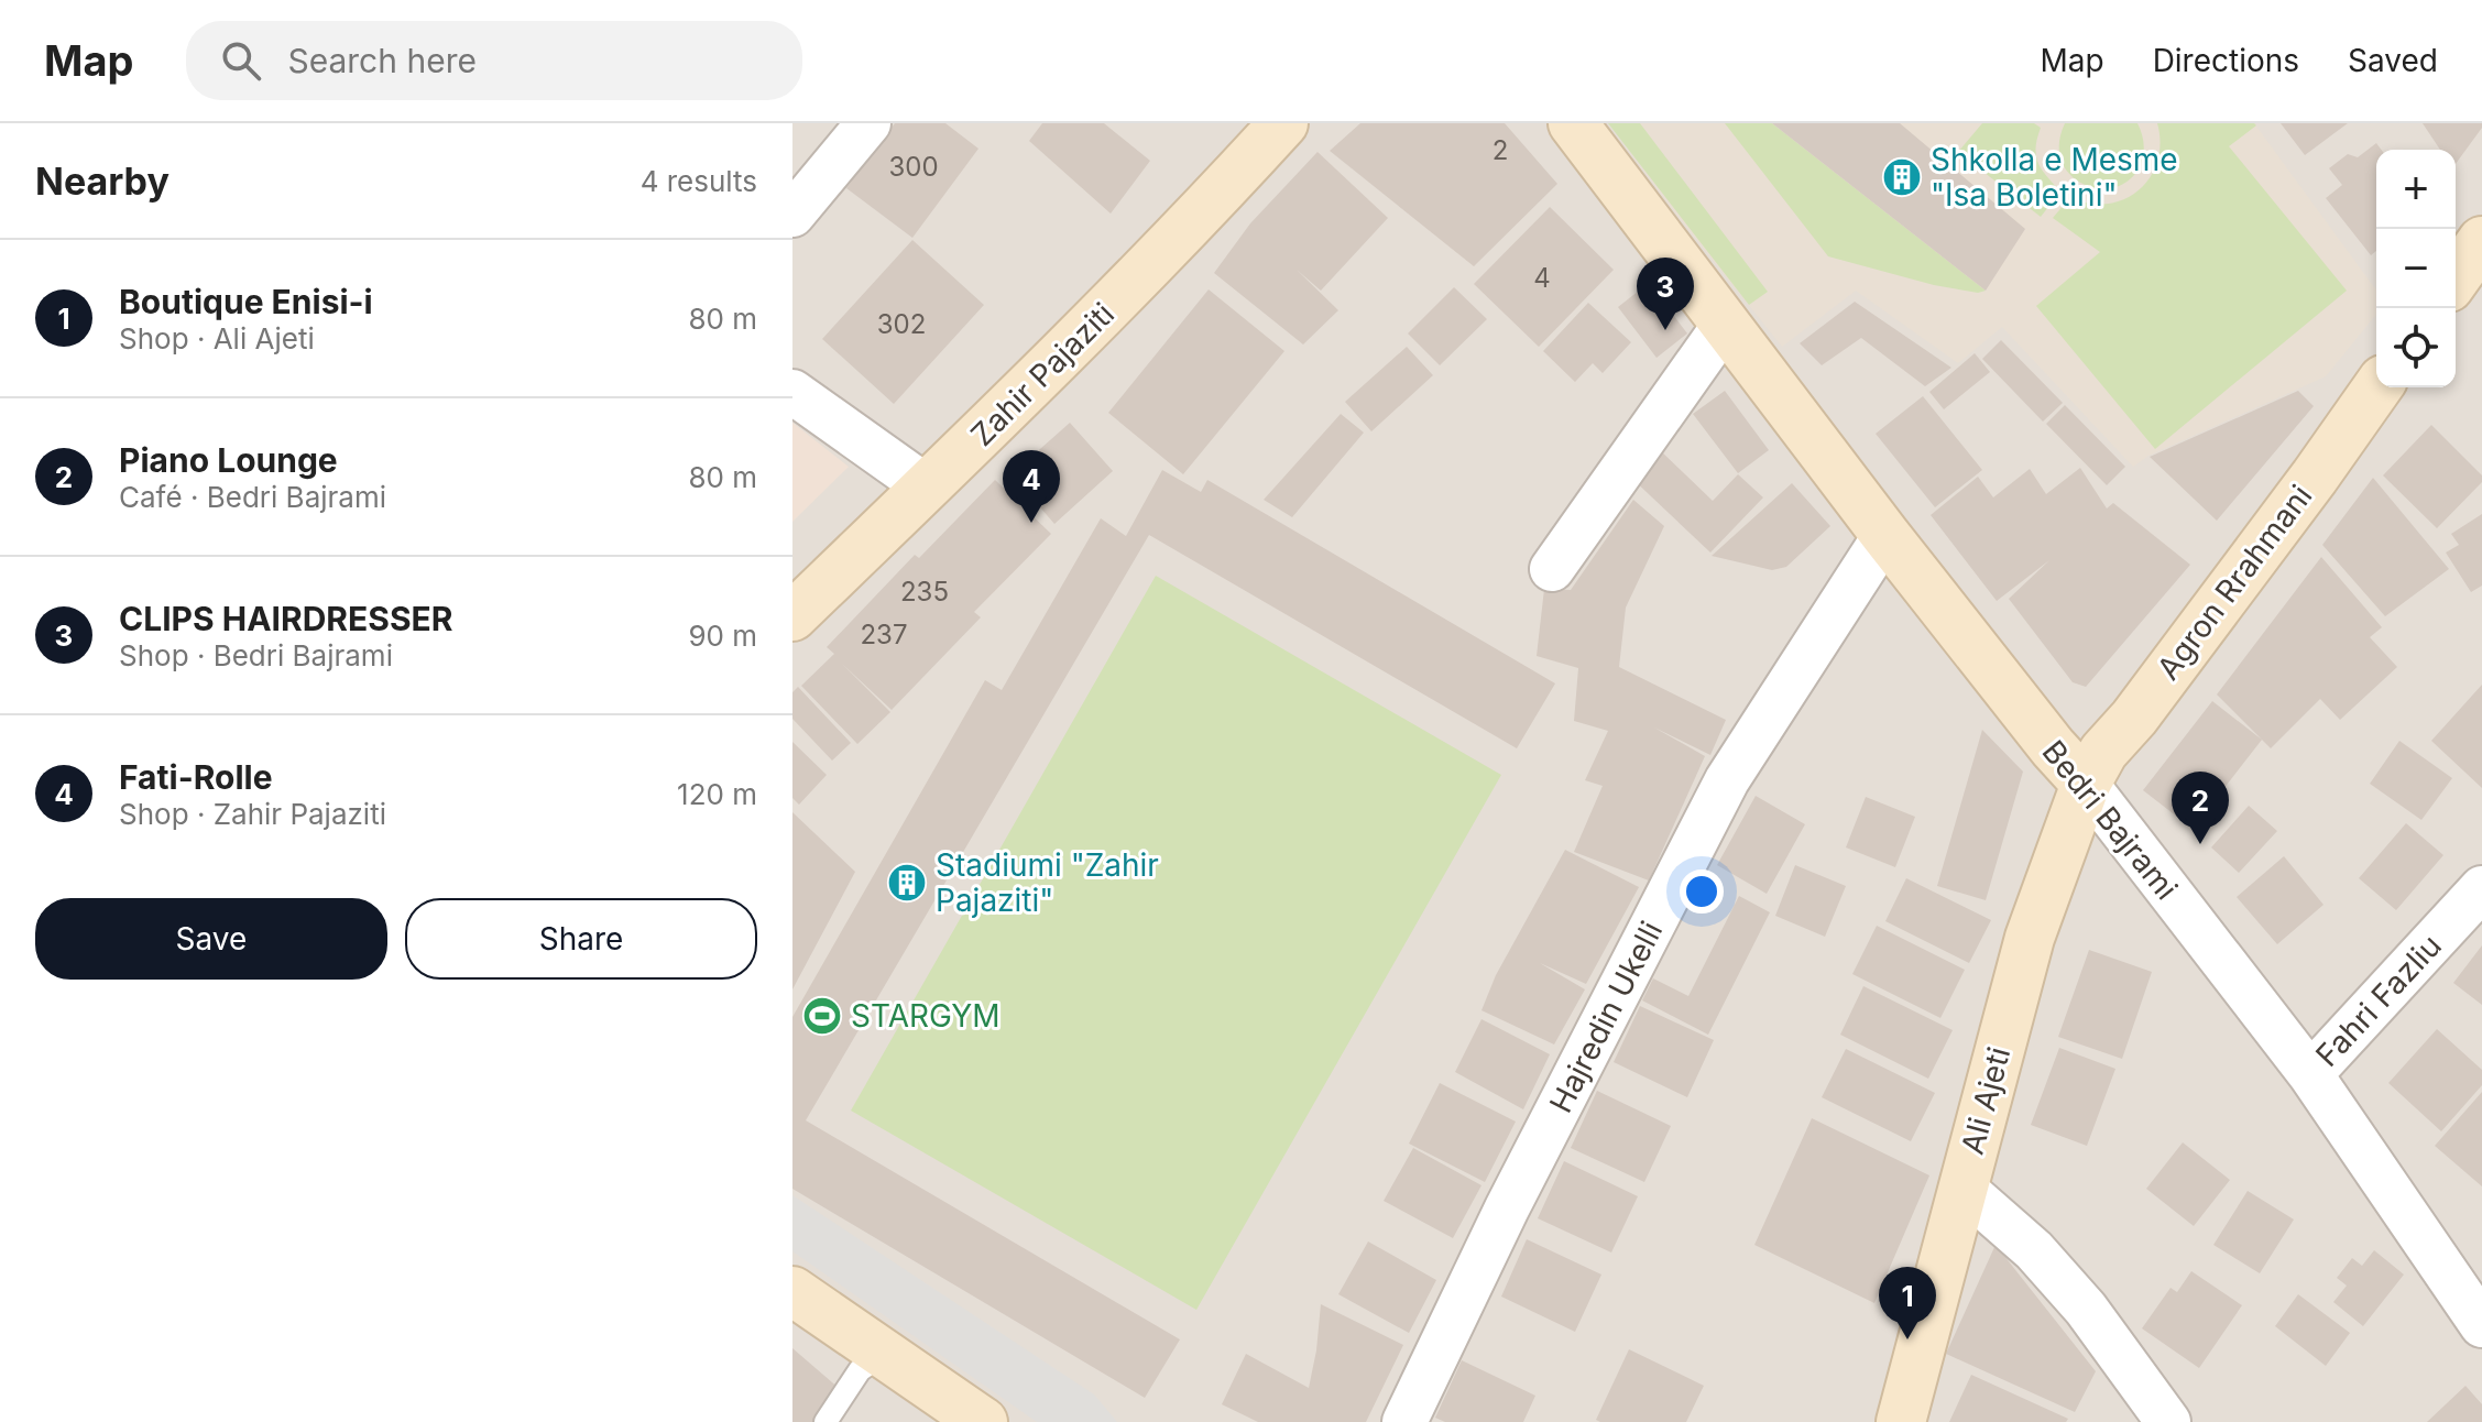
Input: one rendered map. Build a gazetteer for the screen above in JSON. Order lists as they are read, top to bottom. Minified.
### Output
{"streets":{"main road":["Zahir Pajaziti","Agron Rrahmani","Bedri Bajrami","Ali Ajeti"],"street":["Fahri Fazliu","Hajredin Ukelli"]},"crossings":[["Agron Rrahmani","Bedri Bajrami"],["Agron Rrahmani","Ali Ajeti"],["Bedri Bajrami","Fahri Fazliu"],["Bedri Bajrami","Hajredin Ukelli"],["Bedri Bajrami","Ali Ajeti"]],"places":{"building":["Shkolla e Mesme \"Isa Boletini\"","Stadiumi \"Zahir Pajaziti\""],"sports":["STARGYM"]},"house_numbers":["2","300","4","302","235","237"],"page":{"header":"Map","search":"Search here","nav":["Map","Directions","Saved"],"heading":["Nearby","4 results"],"map_buttons":["+","−"],"list":[{"mark":"1","name":"Boutique Enisi-i","note":"Shop · Ali Ajeti","value":"80 m"},{"mark":"2","name":"Piano Lounge","note":"Café · Bedri Bajrami","value":"80 m"},{"mark":"3","name":"CLIPS HAIRDRESSER","note":"Shop · Bedri Bajrami","value":"90 m"},{"mark":"4","name":"Fati-Rolle","note":"Shop · Zahir Pajaziti","value":"120 m"}],"pins":["3","4","2","1"],"buttons":["Save","Share"]}}
